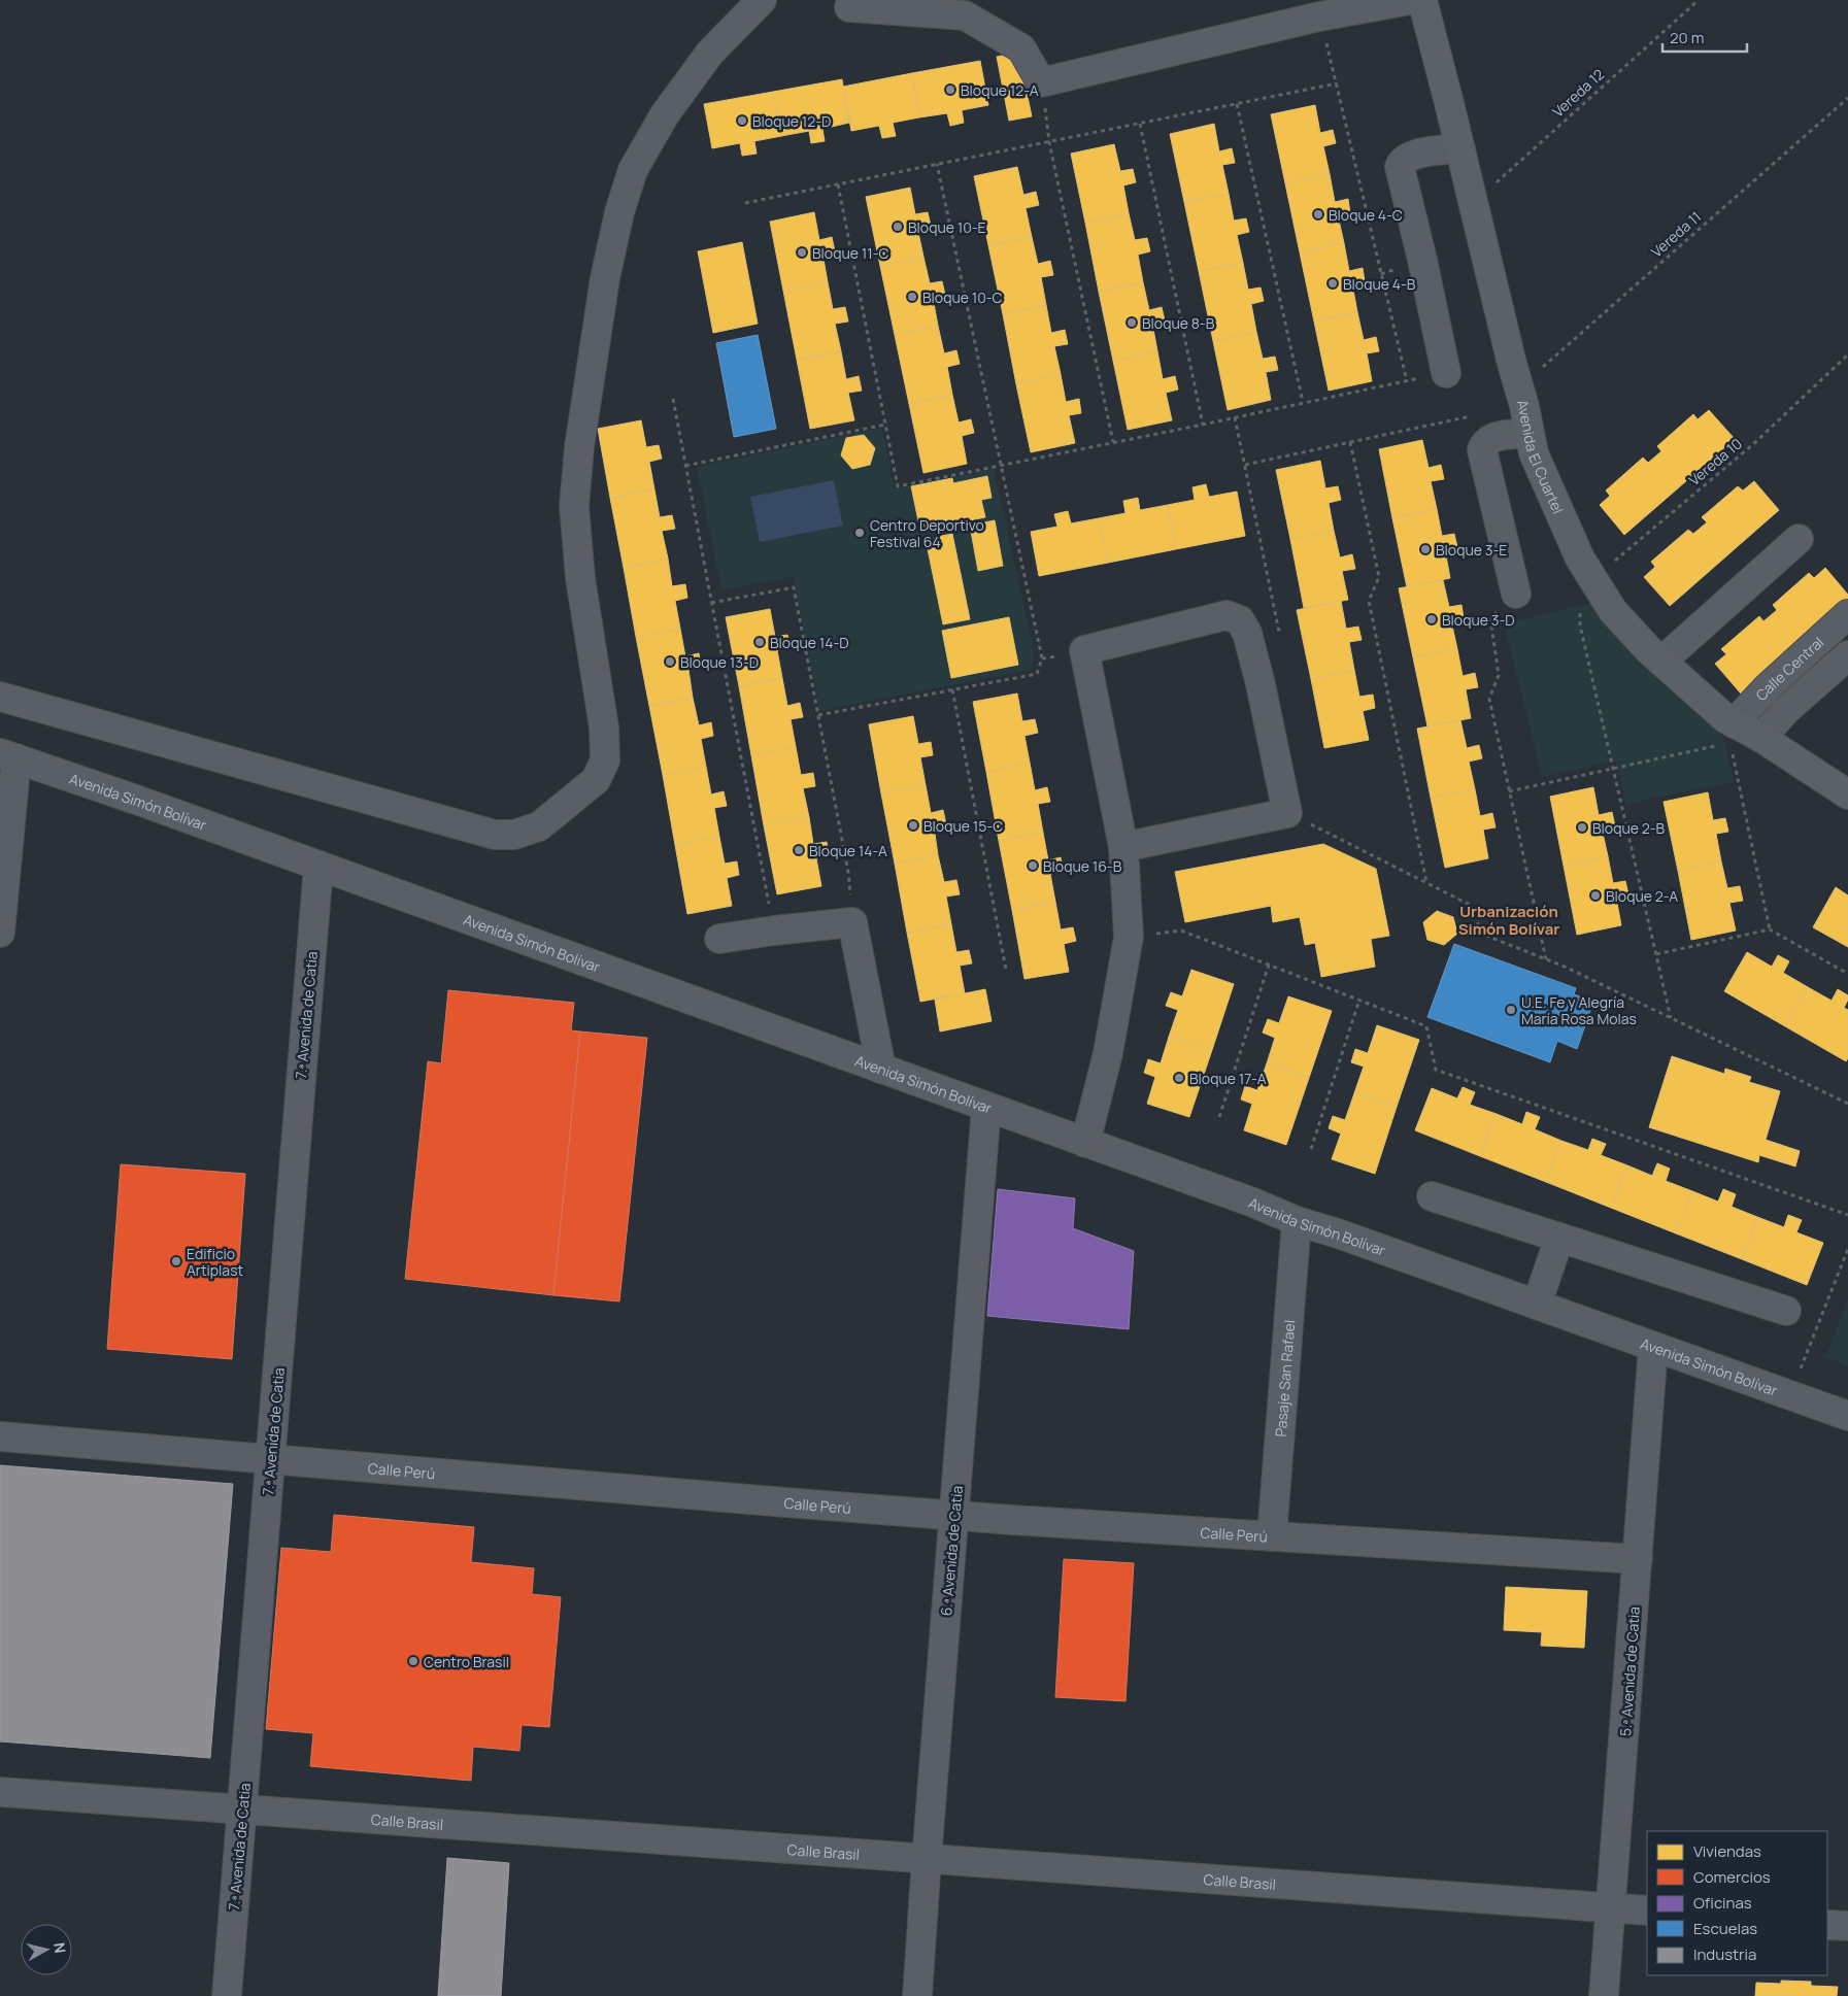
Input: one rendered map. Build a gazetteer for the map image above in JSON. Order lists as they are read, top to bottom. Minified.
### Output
{"streets":{"main road":["Avenida El Cuartel"],"street":["Calle Central","Avenida Simón Bolívar","7.ª Avenida de Catia","Pasaje San Rafael","Calle Perú","6.ª Avenida de Catia","5.ª Avenida de Catia","Calle Brasil"],"path":["Vereda 12","Vereda 11","Vereda 10"]},"crossings":[["Vereda 12","Avenida El Cuartel"],["Vereda 11","Avenida El Cuartel"],["Avenida El Cuartel","Vereda 10"],["Avenida El Cuartel","Calle Central"],["Avenida Simón Bolívar","7.ª Avenida de Catia"],["Avenida Simón Bolívar","Pasaje San Rafael"],["Avenida Simón Bolívar","6.ª Avenida de Catia"],["Avenida Simón Bolívar","5.ª Avenida de Catia"],["7.ª Avenida de Catia","Calle Perú"],["7.ª Avenida de Catia","Calle Brasil"],["Pasaje San Rafael","Calle Perú"],["Calle Perú","6.ª Avenida de Catia"],["Calle Perú","5.ª Avenida de Catia"],["6.ª Avenida de Catia","Calle Brasil"],["5.ª Avenida de Catia","Calle Brasil"]],"districts":["Urbanización Simón Bolívar"],"places":["Bloque 12-A","Bloque 12-D","Bloque 4-C","Bloque 10-E","Bloque 11-C","Bloque 4-B","Bloque 10-C","Bloque 8-B","Centro Deportivo Festival 64","Bloque 3-E","Bloque 3-D","Bloque 14-D","Bloque 13-D","Bloque 15-C","Bloque 2-B","Bloque 14-A","Bloque 16-B","Bloque 2-A","U.E. Fe y Alegría María Rosa Molas","Bloque 17-A","Edificio Artiplast","Centro Brasil"],"legend":["Viviendas","Comercios","Oficinas","Escuelas","Industria"],"scale_bar":"20 m","north":"right"}
